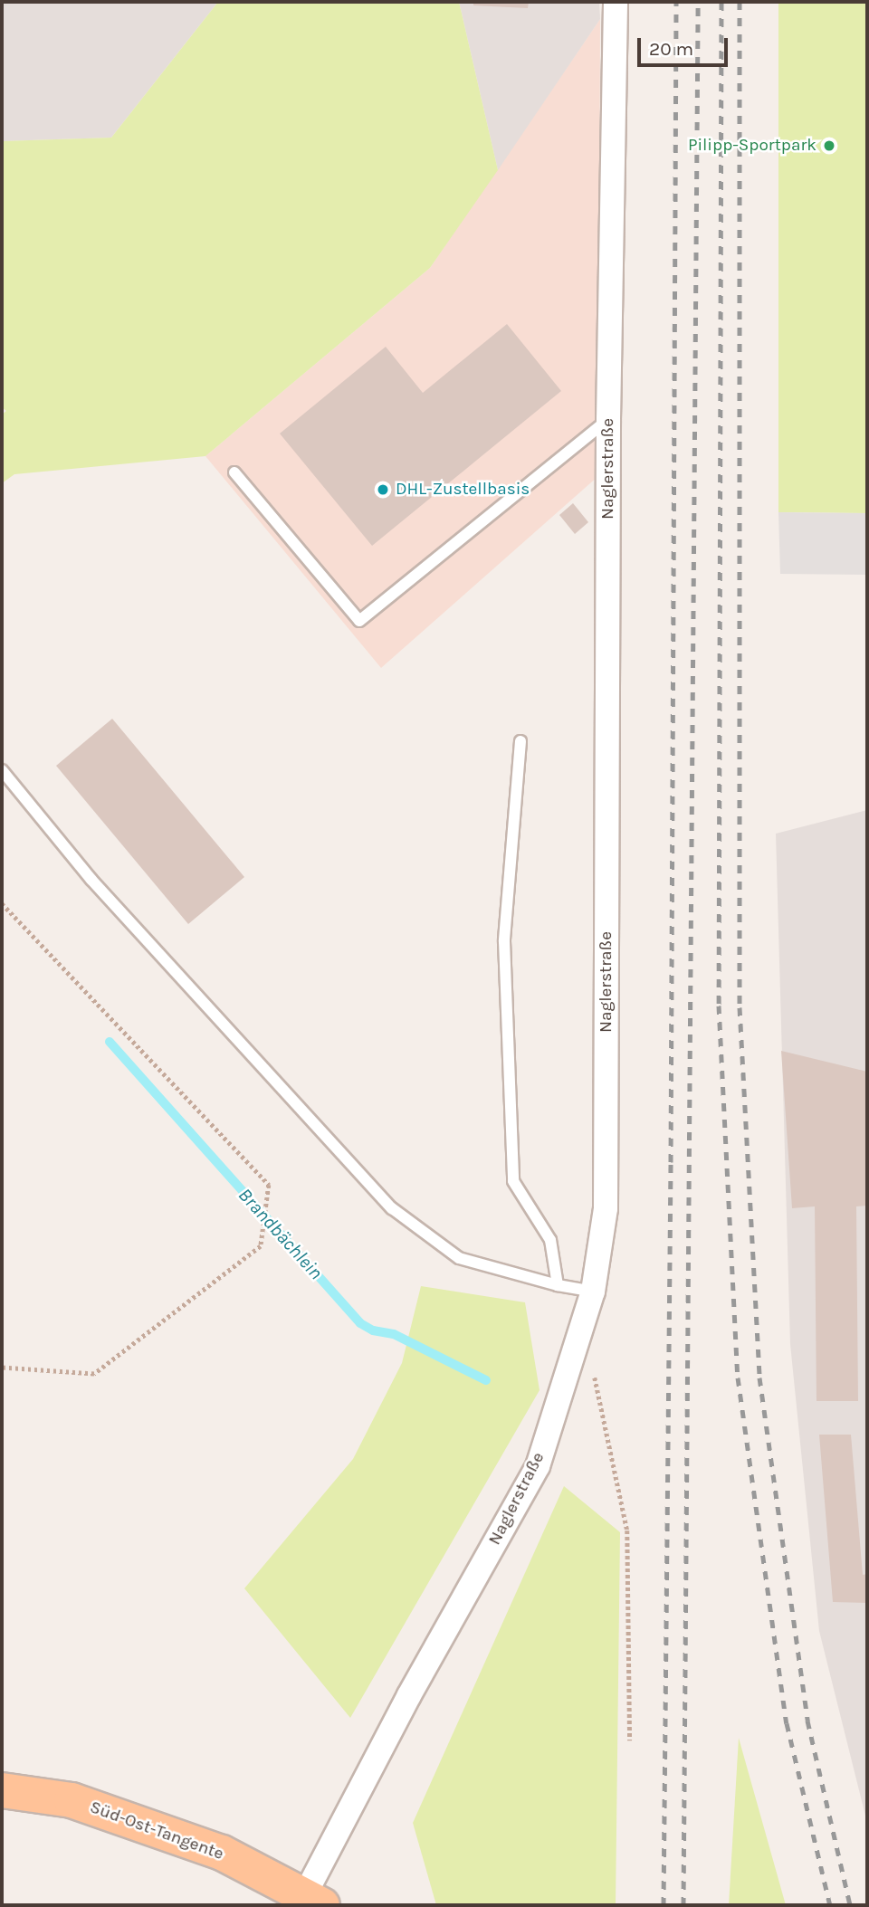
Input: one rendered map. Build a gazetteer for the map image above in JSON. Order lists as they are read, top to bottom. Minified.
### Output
{"streets":{"main road":["Süd-Ost-Tangente"],"street":["Naglerstraße"]},"crossings":[["Naglerstraße","Süd-Ost-Tangente"]],"water":["Brandbächlein"],"places":["Pilipp-Sportpark","DHL-Zustellbasis"],"scale_bar":"20 m"}
